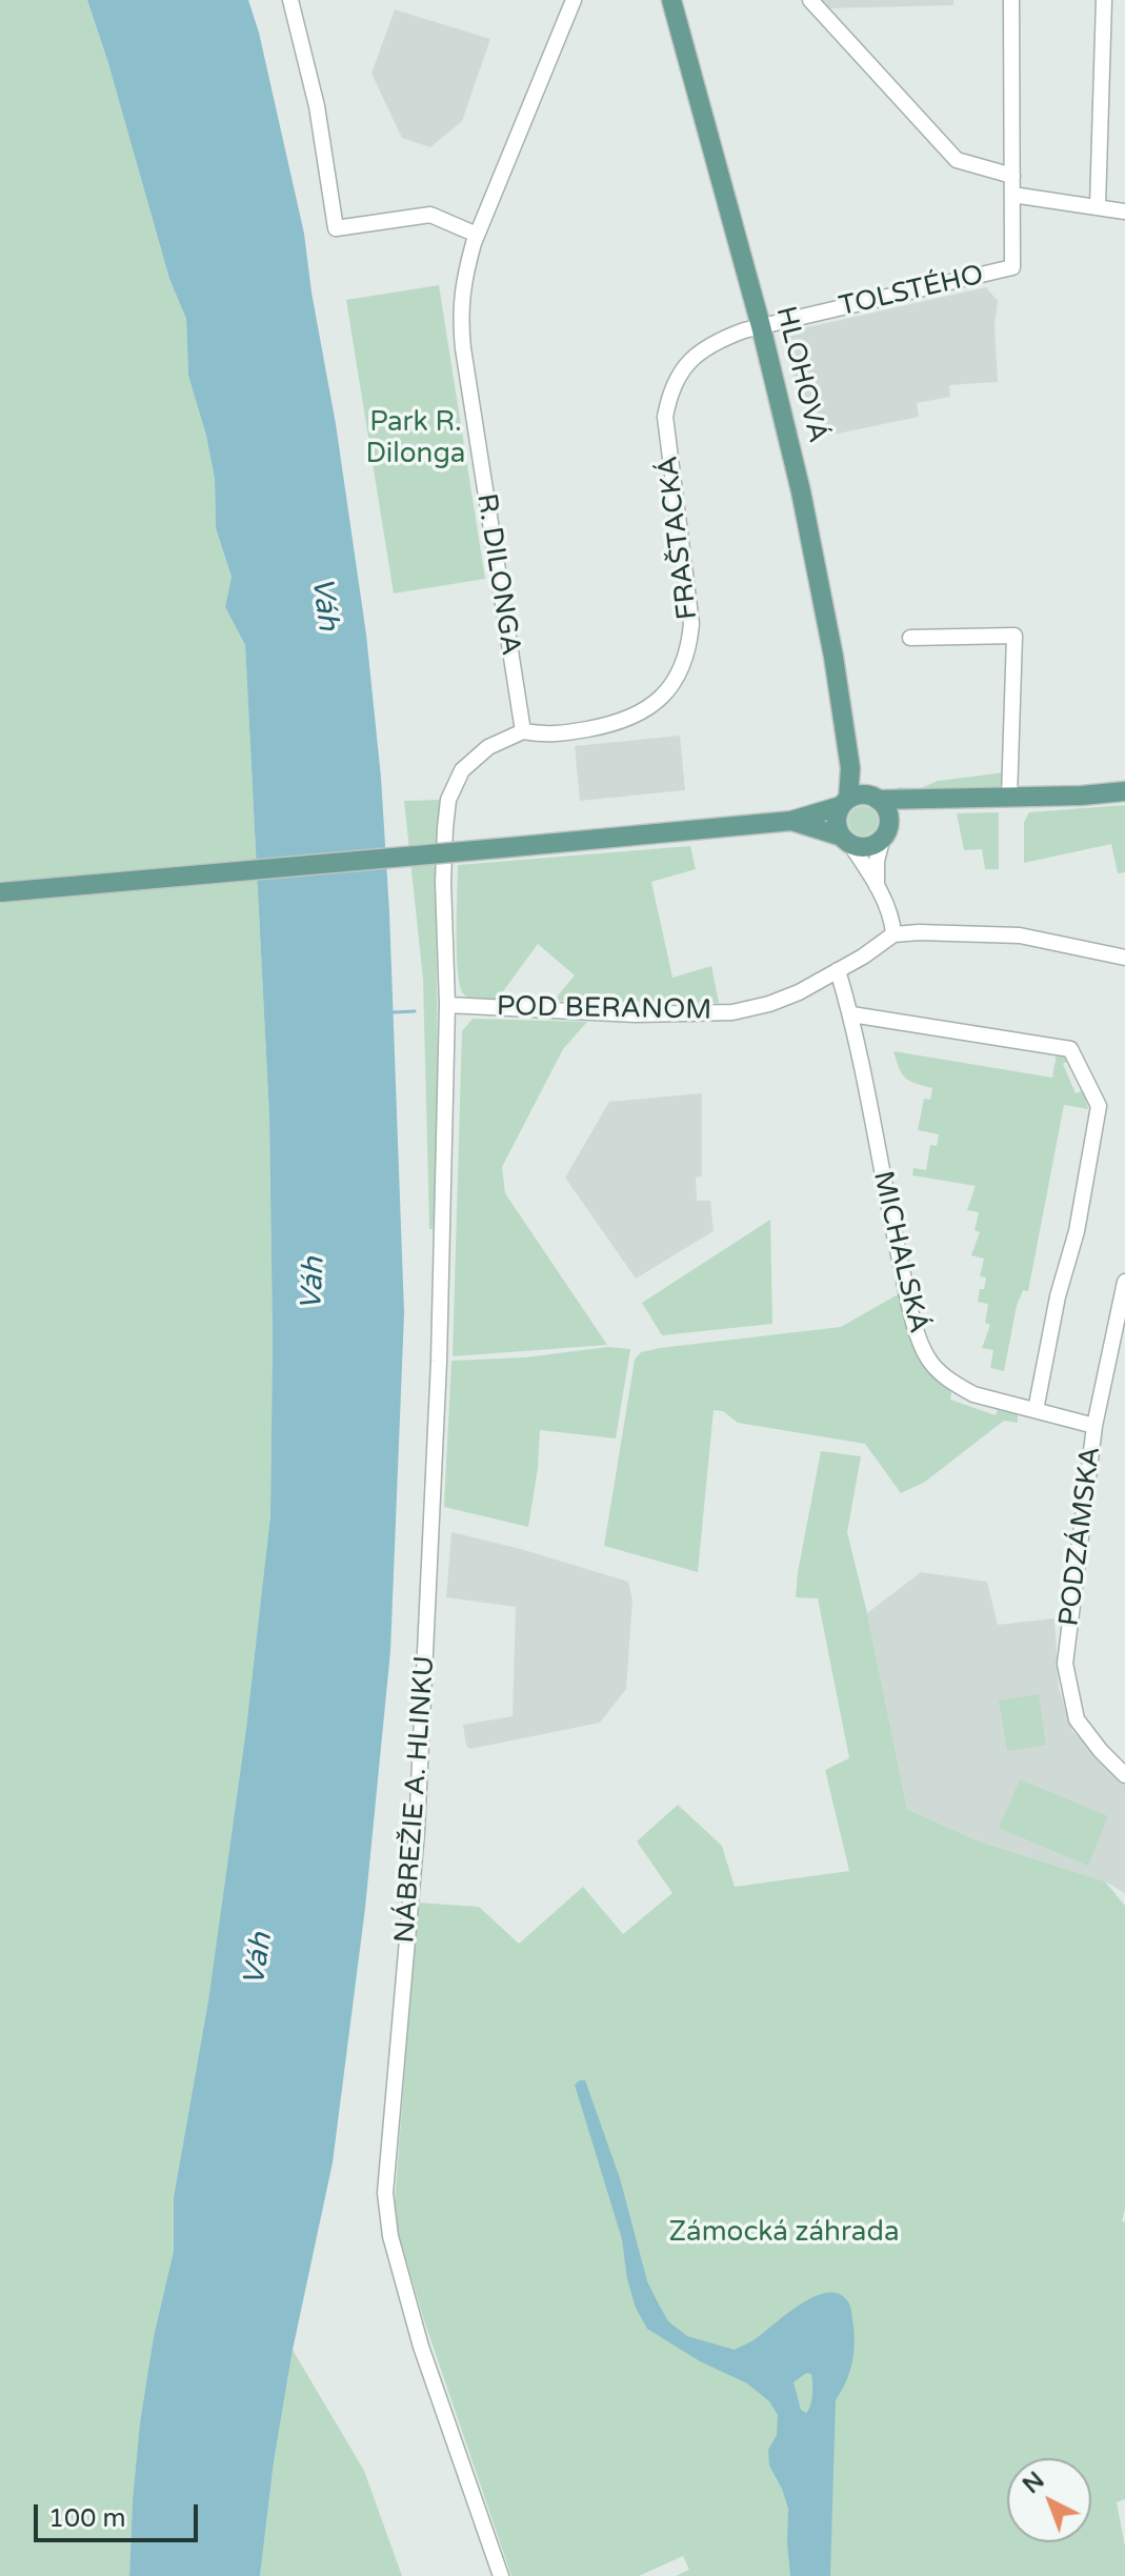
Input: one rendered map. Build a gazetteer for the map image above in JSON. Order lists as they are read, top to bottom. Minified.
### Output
{"streets":{"main road":["HLOHOVÁ"],"street":["TOLSTÉHO","FRAŠTACKÁ","R. DILONGA","POD BERANOM","MICHALSKÁ","PODZÁMSKA","NÁBREŽIE A. HLINKU"]},"crossings":[["TOLSTÉHO","HLOHOVÁ"],["TOLSTÉHO","FRAŠTACKÁ"],["HLOHOVÁ","FRAŠTACKÁ"],["FRAŠTACKÁ","R. DILONGA"],["FRAŠTACKÁ","NÁBREŽIE A. HLINKU"],["R. DILONGA","NÁBREŽIE A. HLINKU"],["POD BERANOM","MICHALSKÁ"],["POD BERANOM","NÁBREŽIE A. HLINKU"],["MICHALSKÁ","PODZÁMSKA"]],"water":["Váh"],"parks":["Park R. Dilonga","Zámocká záhrada"],"scale_bar":"100 m","north":"top left"}
